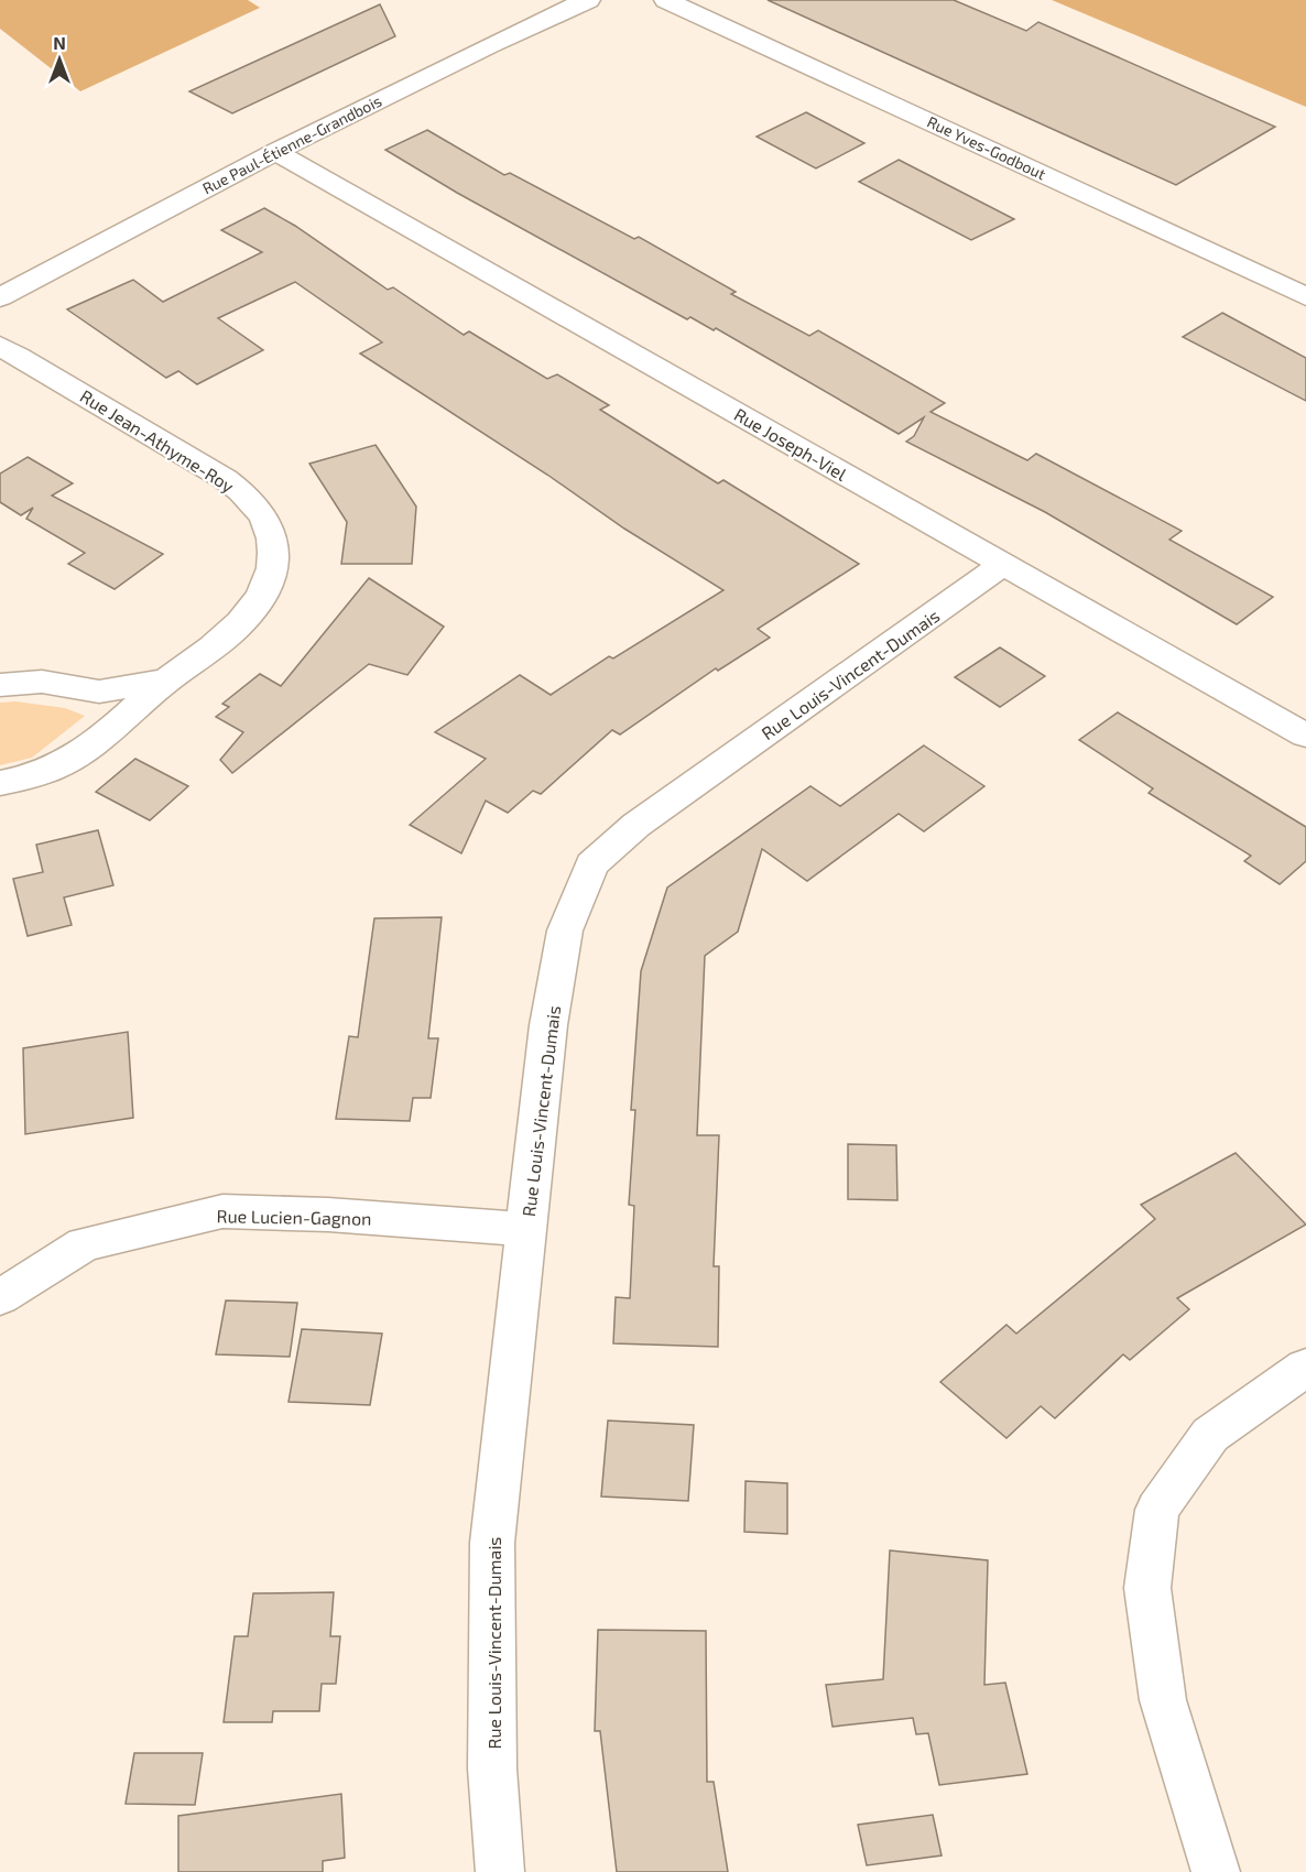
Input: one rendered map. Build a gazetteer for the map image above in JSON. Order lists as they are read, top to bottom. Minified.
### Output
{"streets":{"street":["Rue Paul-Étienne-Grandbois","Rue Yves-Godbout","Rue Jean-Athyme-Roy","Rue Joseph-Viel","Rue Louis-Vincent-Dumais","Rue Lucien-Gagnon"]},"crossings":[["Rue Paul-Étienne-Grandbois","Rue Joseph-Viel"],["Rue Joseph-Viel","Rue Louis-Vincent-Dumais"],["Rue Louis-Vincent-Dumais","Rue Lucien-Gagnon"]],"north":"top"}
